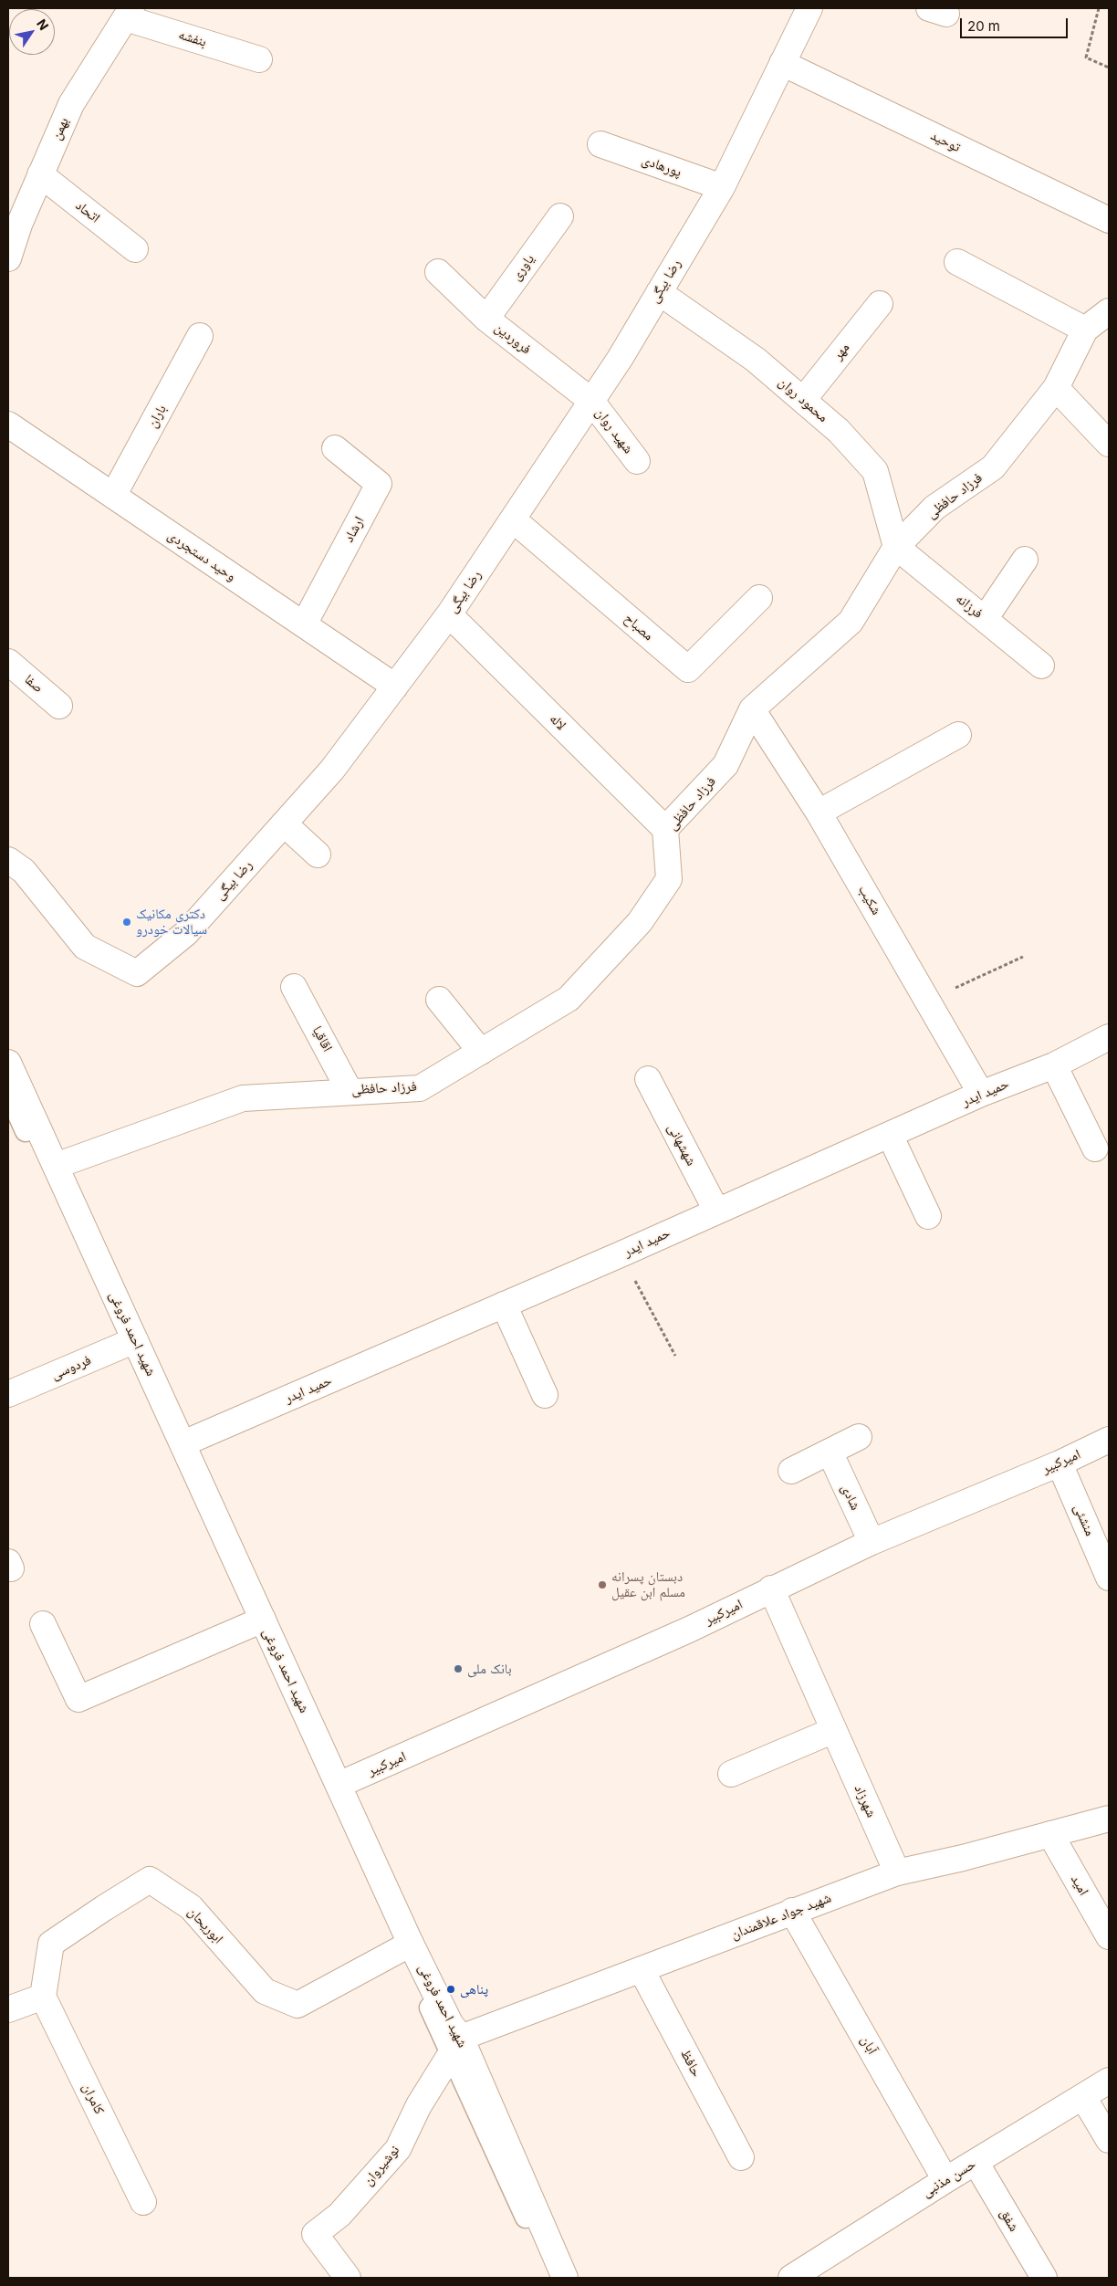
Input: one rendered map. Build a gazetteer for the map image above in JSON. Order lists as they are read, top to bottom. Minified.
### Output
{"streets":{"street":["بنفشه","بهمن","توحید","پورهادی","اتحاد","یاوری","رضا بیگی","فروردین","مهر","محمود روان","باران","شهید روان","فرزاد حافظی","ارشاد","وحید دستجردی","فرزانه","مصباح","صفا","لاله","شکیب","اقاقیا","حمید ایدر","شهشهانی","شهید احمد فروغی","فردوسی","امیرکبیر","شادی","منشئی","شهرزاد","امید","شهید جواد علاقمندان","ابوریحان","آبان","حافظ","کامران","نوشیروان","حسن مذنبی","شفق"]},"crossings":[["بنفشه","بهمن"],["بهمن","اتحاد"],["توحید","رضا بیگی"],["پورهادی","رضا بیگی"],["یاوری","فروردین"],["رضا بیگی","فروردین"],["رضا بیگی","محمود روان"],["رضا بیگی","شهید روان"],["رضا بیگی","وحید دستجردی"],["رضا بیگی","مصباح"],["رضا بیگی","لاله"],["فروردین","شهید روان"],["مهر","محمود روان"],["محمود روان","فرزاد حافظی"],["محمود روان","فرزانه"],["باران","وحید دستجردی"],["فرزاد حافظی","فرزانه"],["فرزاد حافظی","لاله"],["فرزاد حافظی","شکیب"],["فرزاد حافظی","اقاقیا"],["فرزاد حافظی","شهید احمد فروغی"],["ارشاد","وحید دستجردی"],["شکیب","حمید ایدر"],["حمید ایدر","شهشهانی"],["حمید ایدر","شهید احمد فروغی"],["شهید احمد فروغی","فردوسی"],["شهید احمد فروغی","امیرکبیر"],["شهید احمد فروغی","شهید جواد علاقمندان"],["شهید احمد فروغی","ابوریحان"],["شهید احمد فروغی","نوشیروان"],["امیرکبیر","شادی"],["امیرکبیر","منشئی"],["امیرکبیر","شهرزاد"],["شهرزاد","شهید جواد علاقمندان"],["امید","شهید جواد علاقمندان"],["شهید جواد علاقمندان","آبان"],["شهید جواد علاقمندان","حافظ"],["شهید جواد علاقمندان","نوشیروان"],["ابوریحان","کامران"],["آبان","حسن مذنبی"],["حسن مذنبی","شفق"]],"places":["دکتری مکانیک سیالات خودرو","دبستان پسرانه مسلم ابن عقیل","بانک ملی","پناهی"],"scale_bar":"20 m","north":"top right"}
